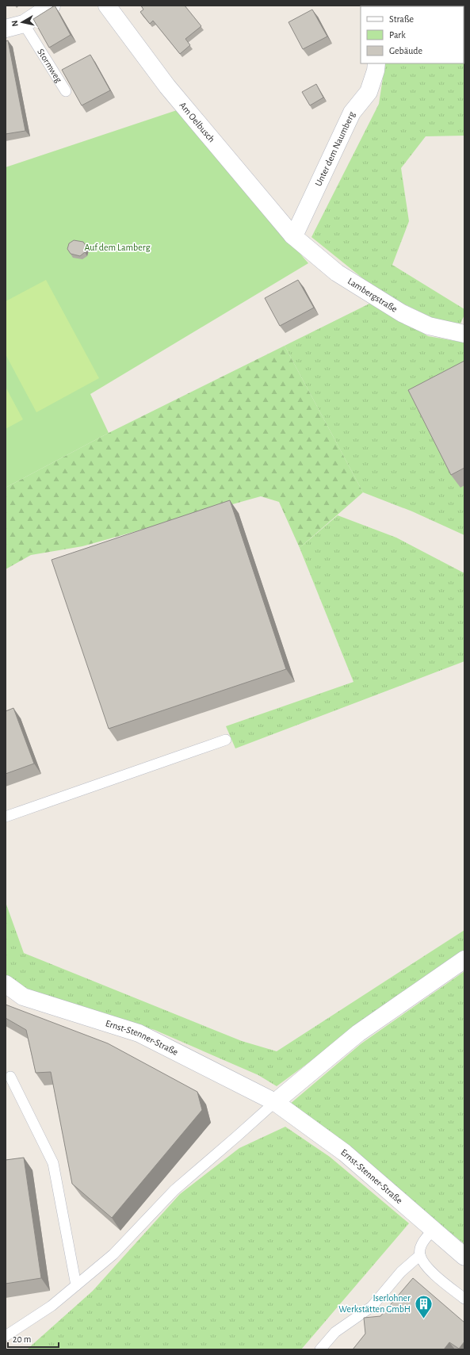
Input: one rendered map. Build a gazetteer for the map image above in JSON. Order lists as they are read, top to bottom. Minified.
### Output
{"streets":{"street":["Am Oelbusch","Unter dem Naumberg","Lambergstraße","Ernst-Stenner-Straße"],"lane":["Stormweg"]},"crossings":[["Am Oelbusch","Unter dem Naumberg"],["Am Oelbusch","Lambergstraße"],["Unter dem Naumberg","Lambergstraße"]],"parks":["Auf dem Lamberg"],"places":{"building":["Iserlohner Werkstätten GmbH"]},"legend":["Straße","Park","Gebäude"],"scale_bar":"20 m","north":"left"}
